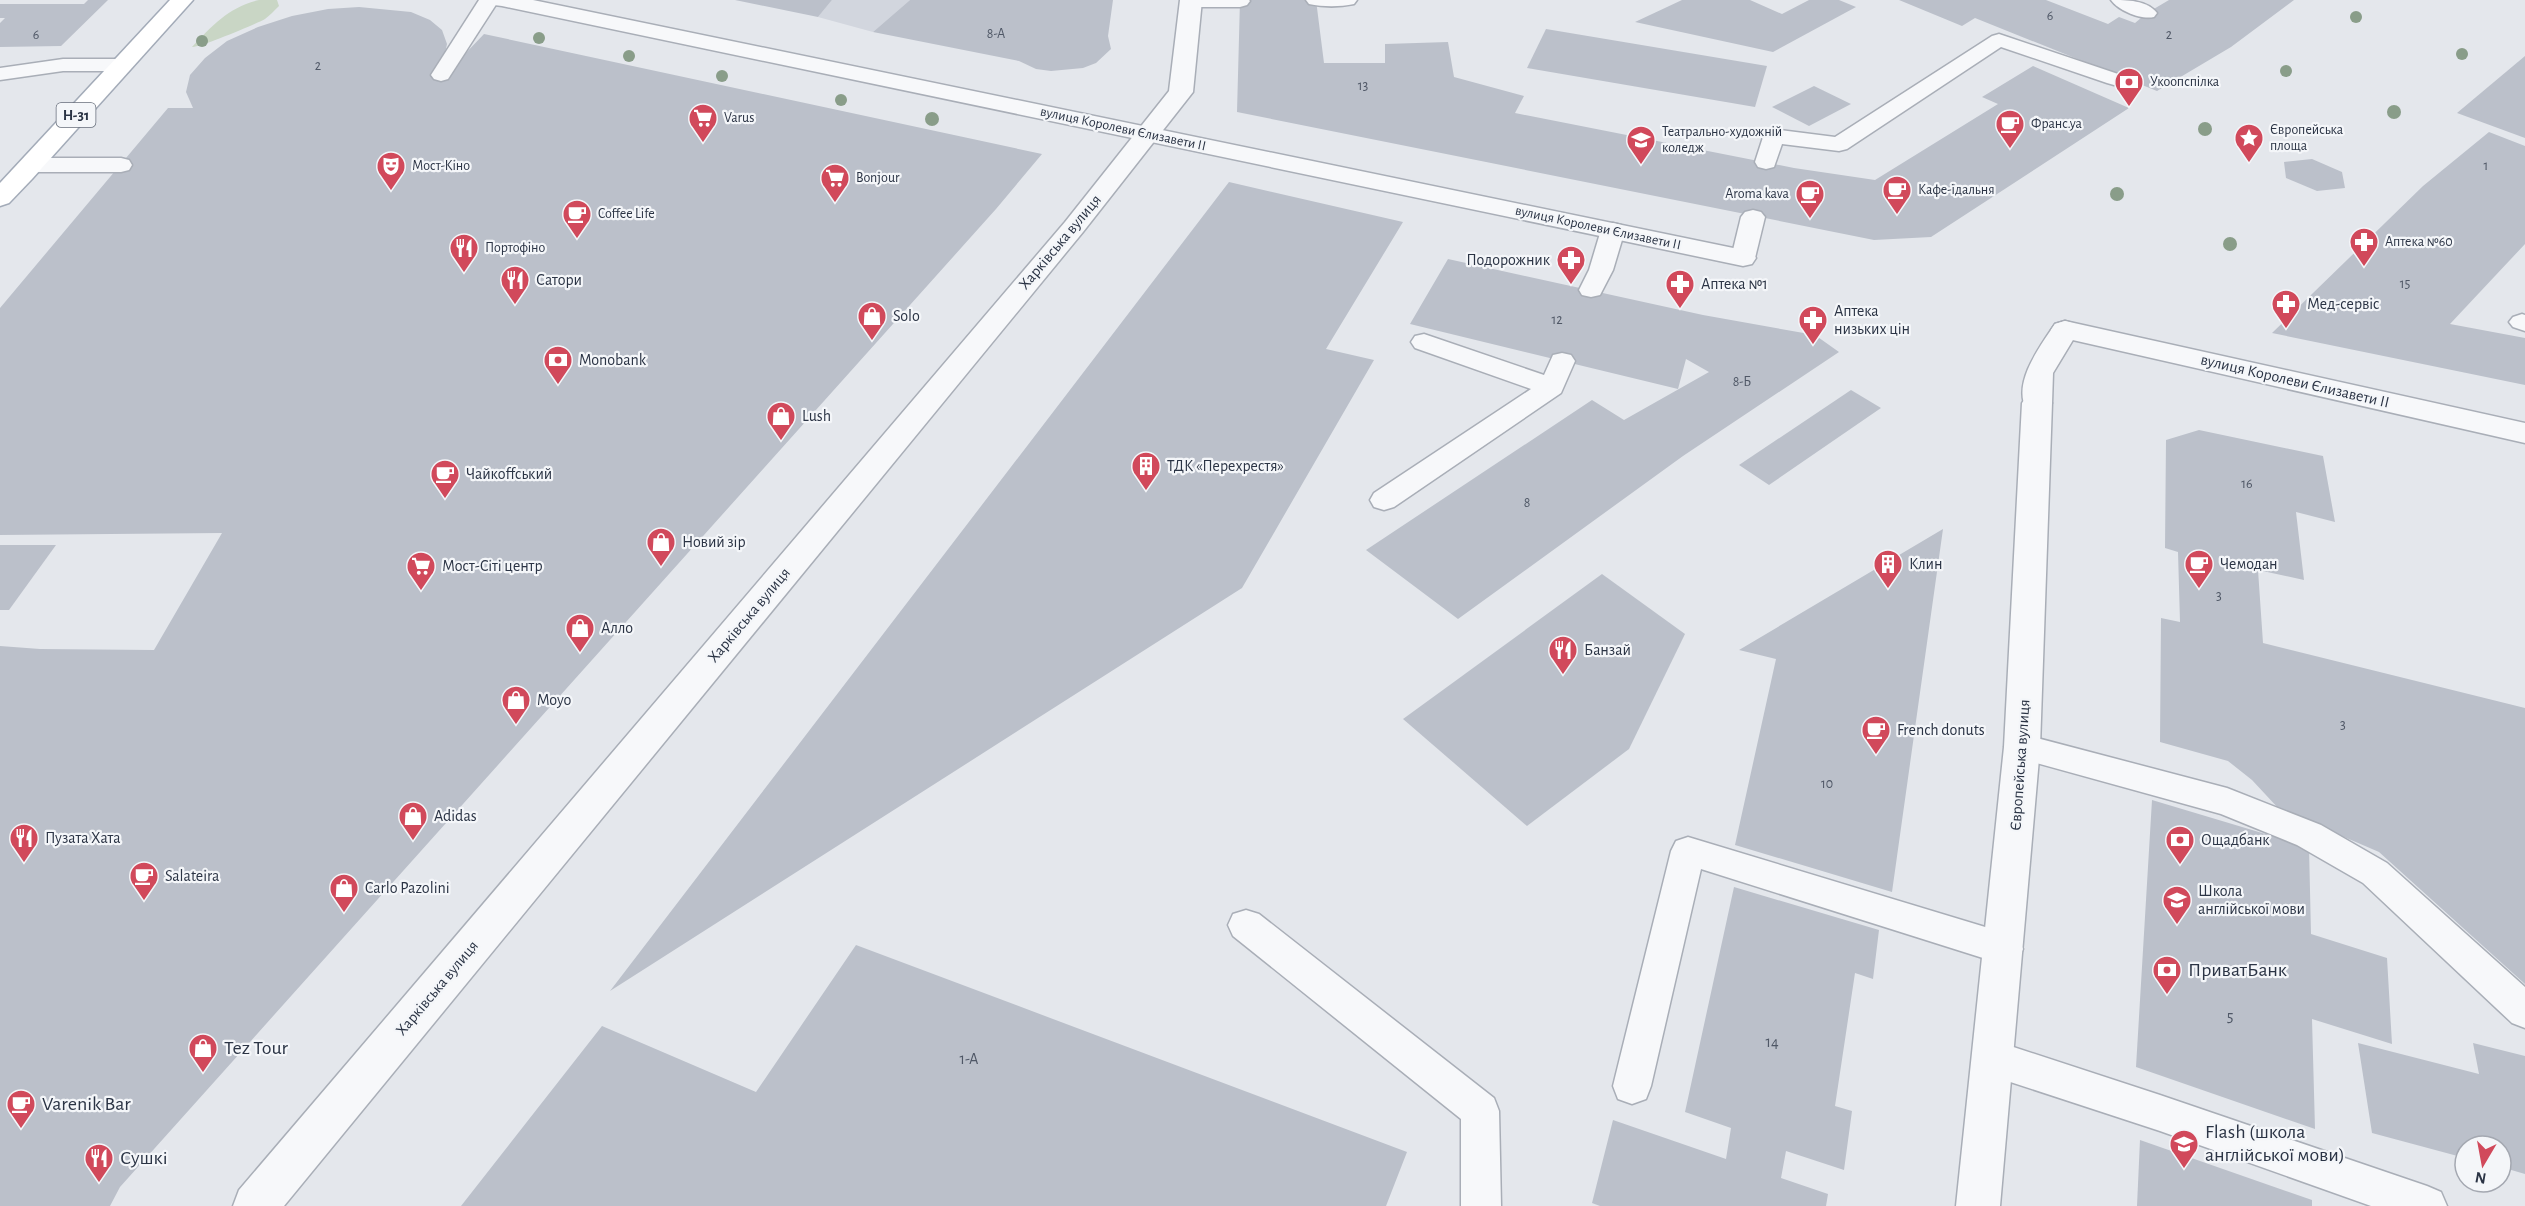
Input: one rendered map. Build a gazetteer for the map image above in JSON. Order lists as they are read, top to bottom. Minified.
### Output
{"streets":{"main road":["Н-31"],"street":["вулиця Королеви Єлизавети ІІ","Харківська вулиця","Європейська вулиця"]},"crossings":[["вулиця Королеви Єлизавети ІІ","Харківська вулиця"],["вулиця Королеви Єлизавети ІІ","Європейська вулиця"]],"places":{"bank":["Укоопспілка","Monobank","Ощадбанк","ПриватБанк"],"supermarket":["Varus","Bonjour","Мост-Сіті центр"],"cafe":["Франс.уа","Кафе-їдальня","Aroma kava","Coffee Life","Чайкоffський","Чемодан","French donuts","Salateira","Varenik Bar"],"place":["Європейська площа"],"school or university":["Театрально-художній коледж","Школа англійської мови","Flash (школа англійської мови)"],"theatre":["Мост-Кіно"],"pharmacy":["Аптека №60","Подорожник","Аптека №1","Мед-сервіс","Аптека низьких цін"],"restaurant":["Портофіно","Сатори","Банзай","Пузата Хата","Сушкі"],"shop":["Solo","Lush","Новий зір","Алло","Moyo","Adidas","Carlo Pazolini","Tez Tour"],"building":["ТДК «Перехрестя»","Клин"]},"house_numbers":["6","8-А","6","2","2","13","1","15","12","8-Б","16","8","3","3","10","5","14","1-А"],"north":"bottom"}
